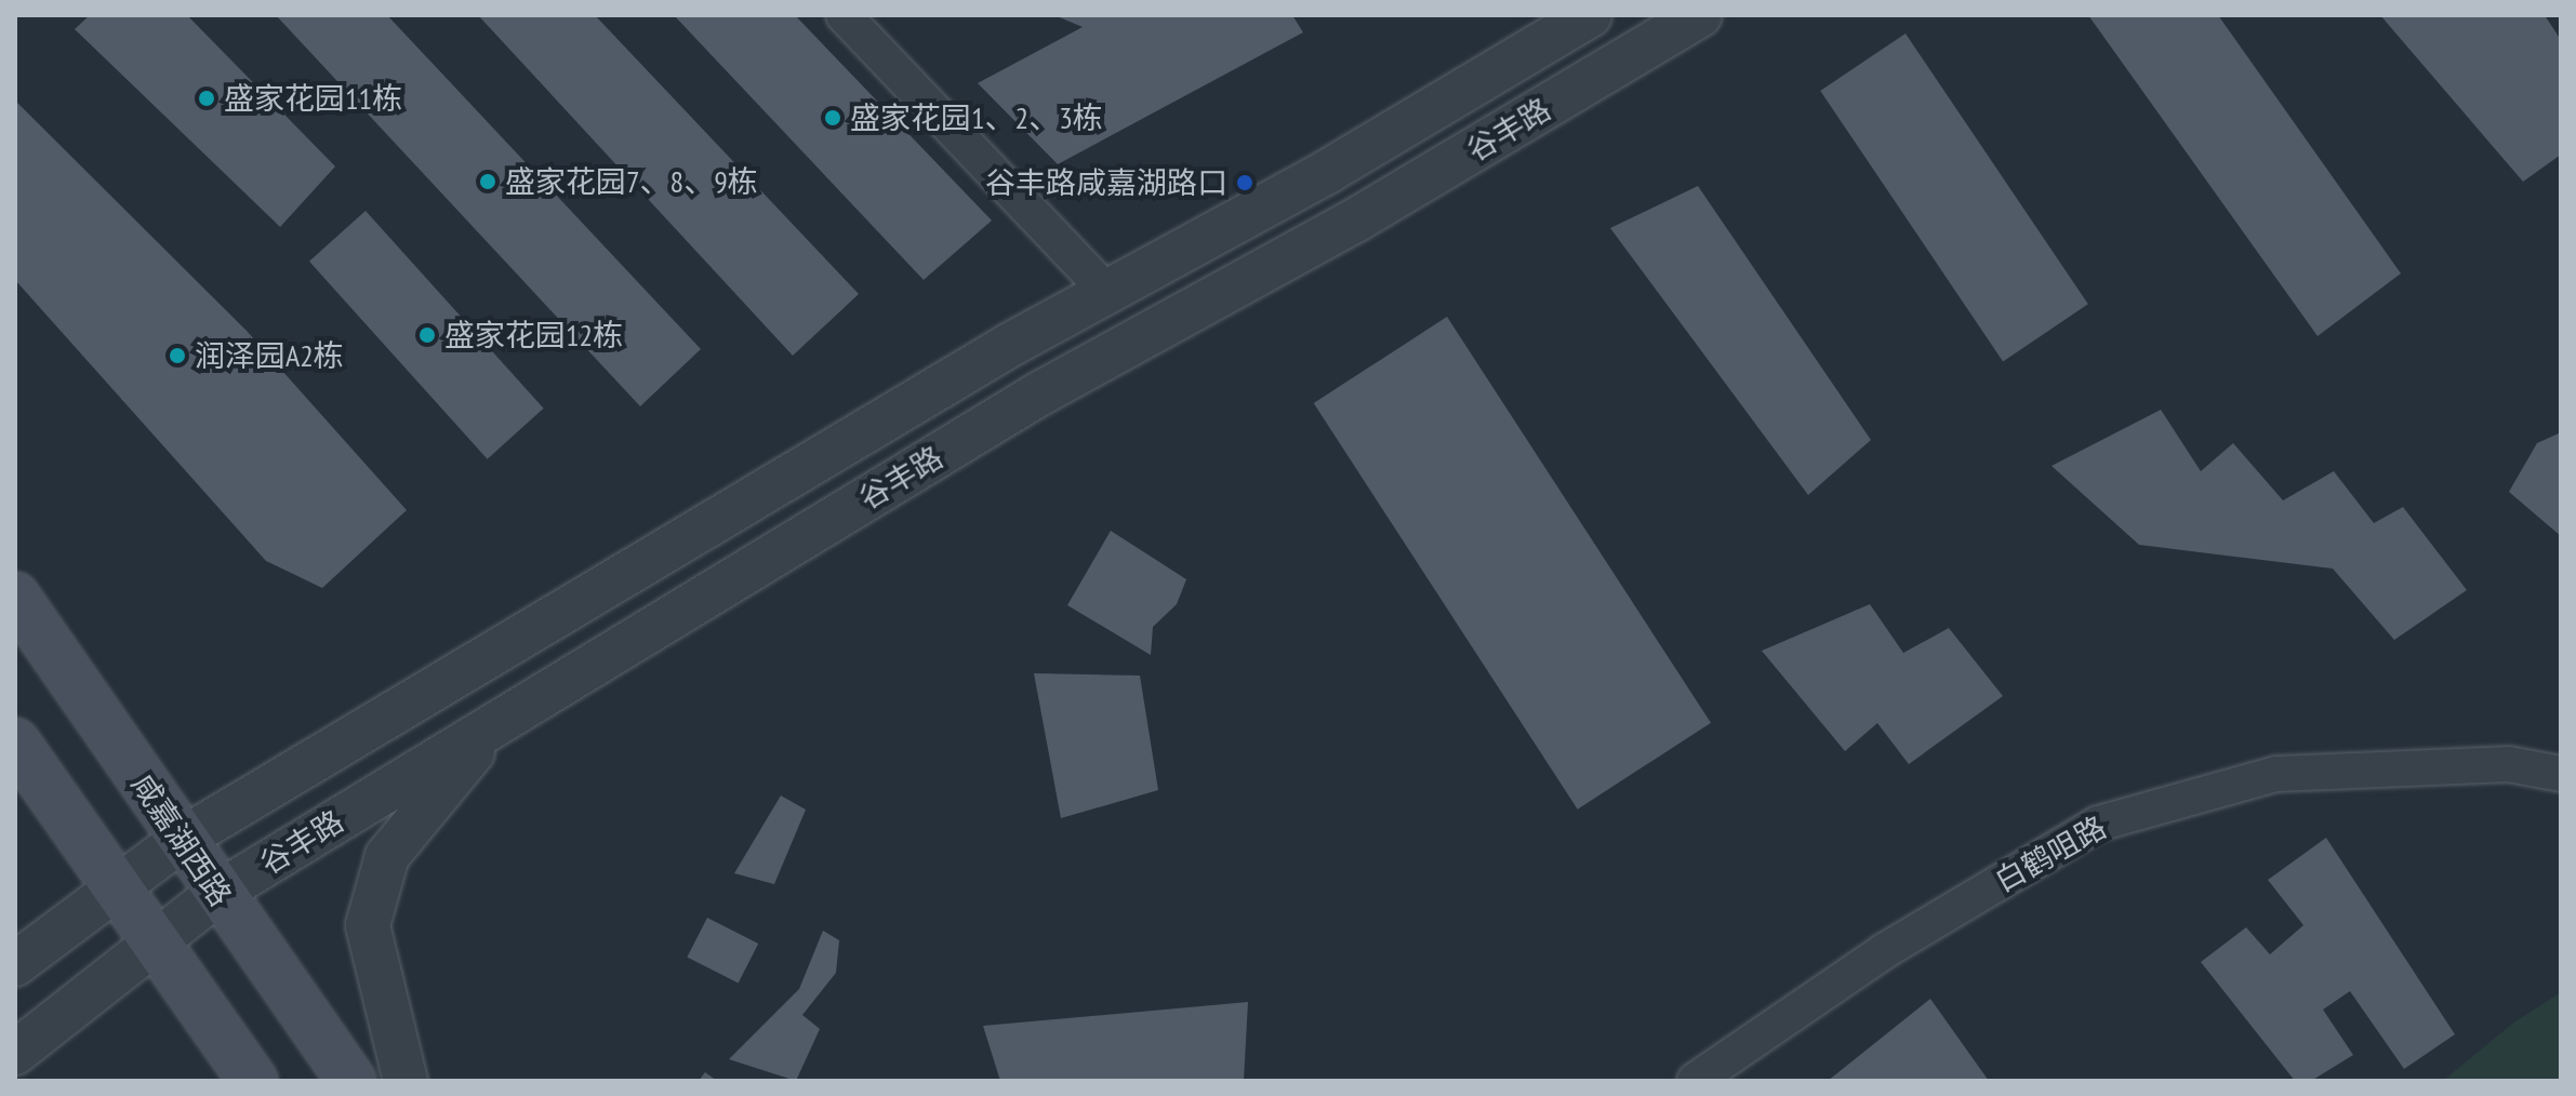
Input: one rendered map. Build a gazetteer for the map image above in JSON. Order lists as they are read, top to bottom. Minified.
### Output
{"streets":{"main road":["咸嘉湖西路"],"street":["谷丰路","白鹤咀路"]},"crossings":[["谷丰路","咸嘉湖西路"]],"places":["盛家花园11栋","盛家花园1、2、3栋","盛家花园7、8、9栋","谷丰路咸嘉湖路口","盛家花园12栋","润泽园A2栋"]}
